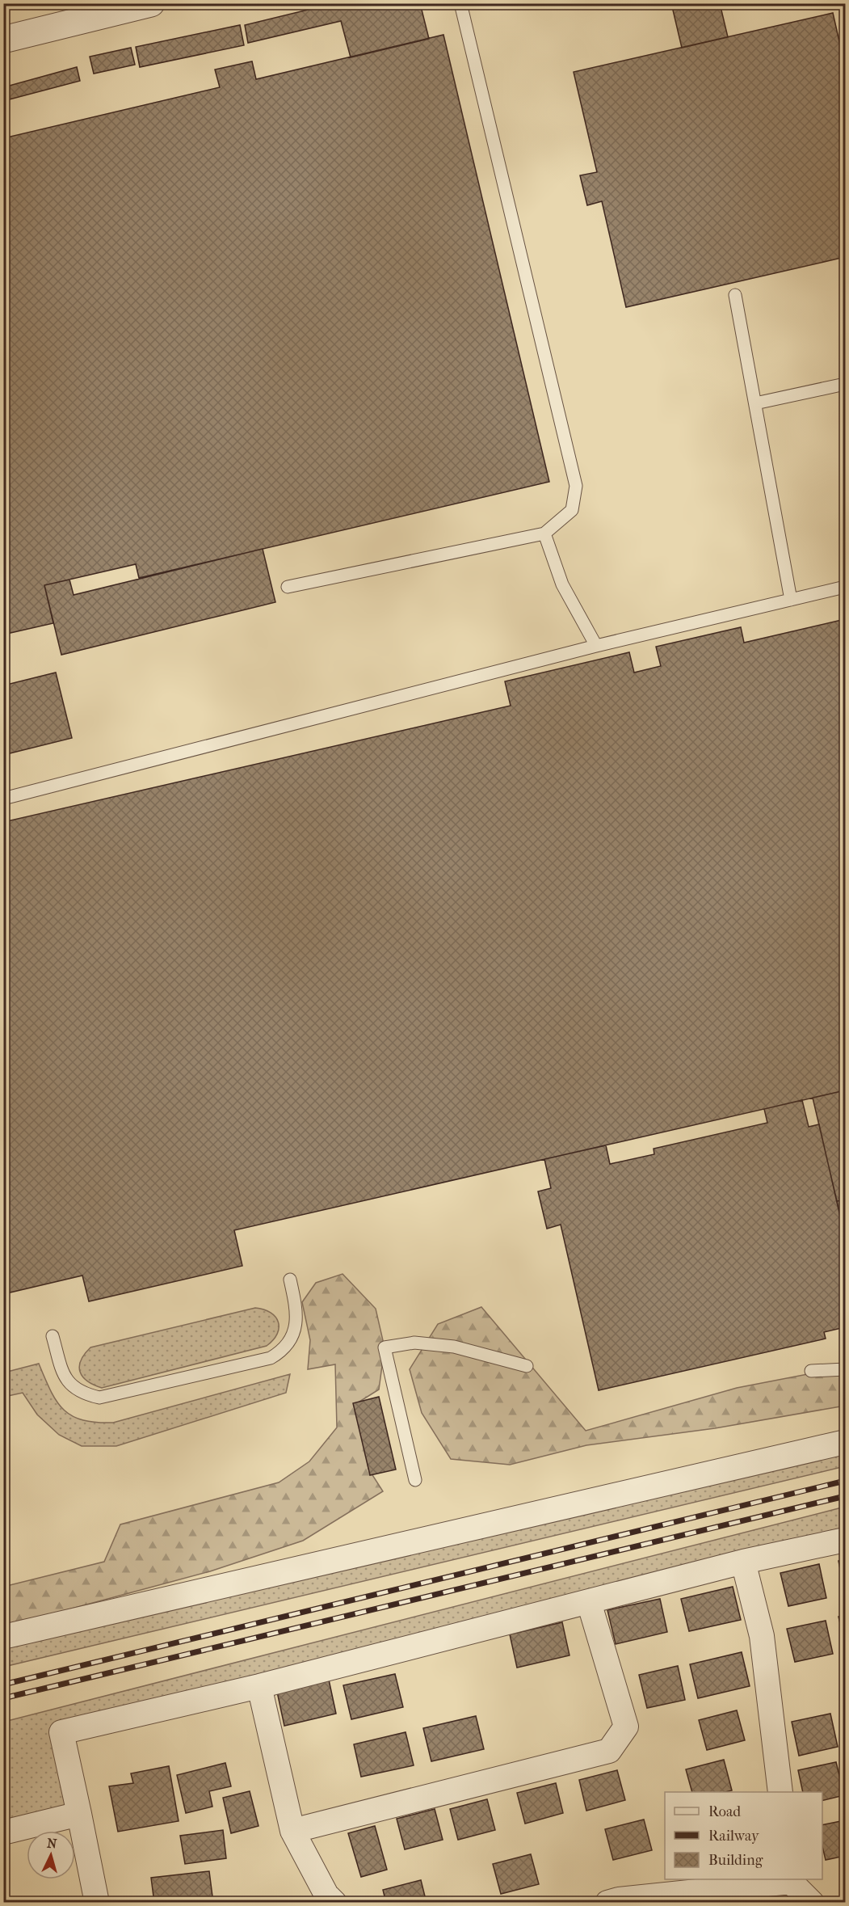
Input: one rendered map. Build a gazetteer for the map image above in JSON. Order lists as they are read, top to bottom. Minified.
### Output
{"legend":["Road","Railway","Building"],"north":"top"}
